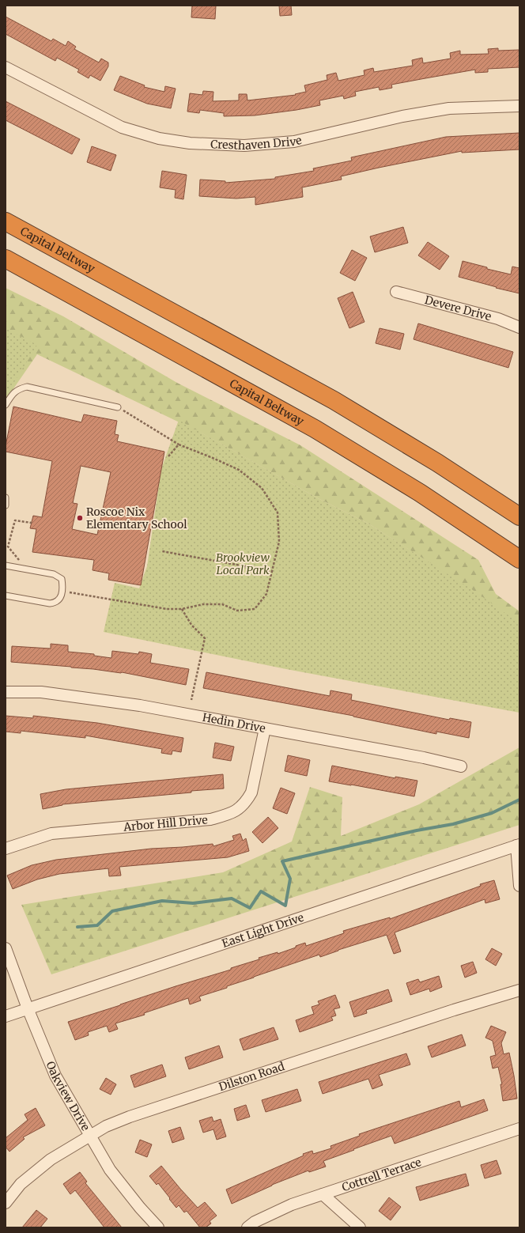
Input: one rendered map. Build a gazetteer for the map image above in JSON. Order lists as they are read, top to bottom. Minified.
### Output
{"streets":{"highway":["Capital Beltway"],"street":["Cresthaven Drive","Devere Drive","Hedin Drive","Arbor Hill Drive","East Light Drive","Dilston Road","Oakview Drive","Cottrell Terrace"]},"crossings":[["Hedin Drive","Arbor Hill Drive"],["East Light Drive","Oakview Drive"],["Dilston Road","Oakview Drive"]],"parks":["Brookview Local Park"],"places":["Roscoe Nix Elementary School"]}
